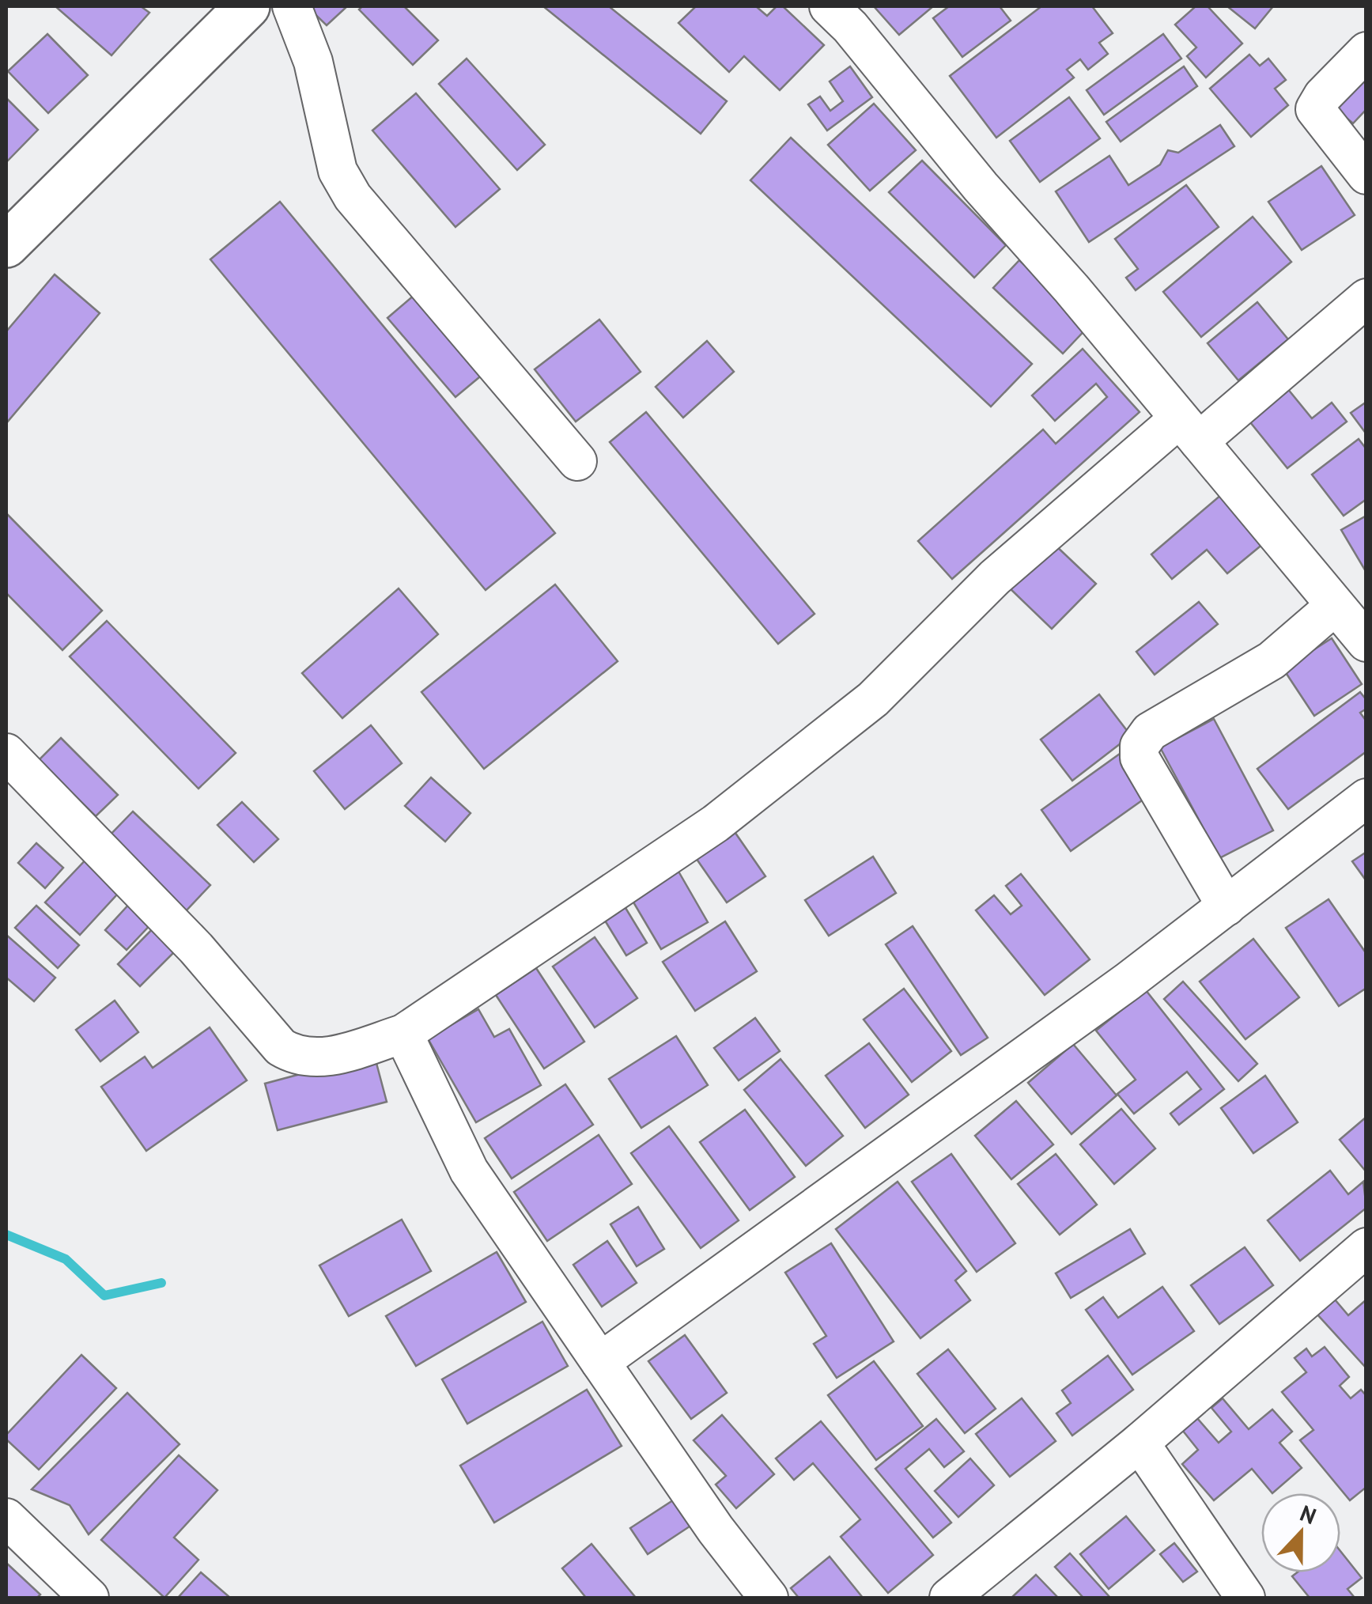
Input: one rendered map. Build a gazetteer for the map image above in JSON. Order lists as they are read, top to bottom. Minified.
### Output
{"north":"top"}
